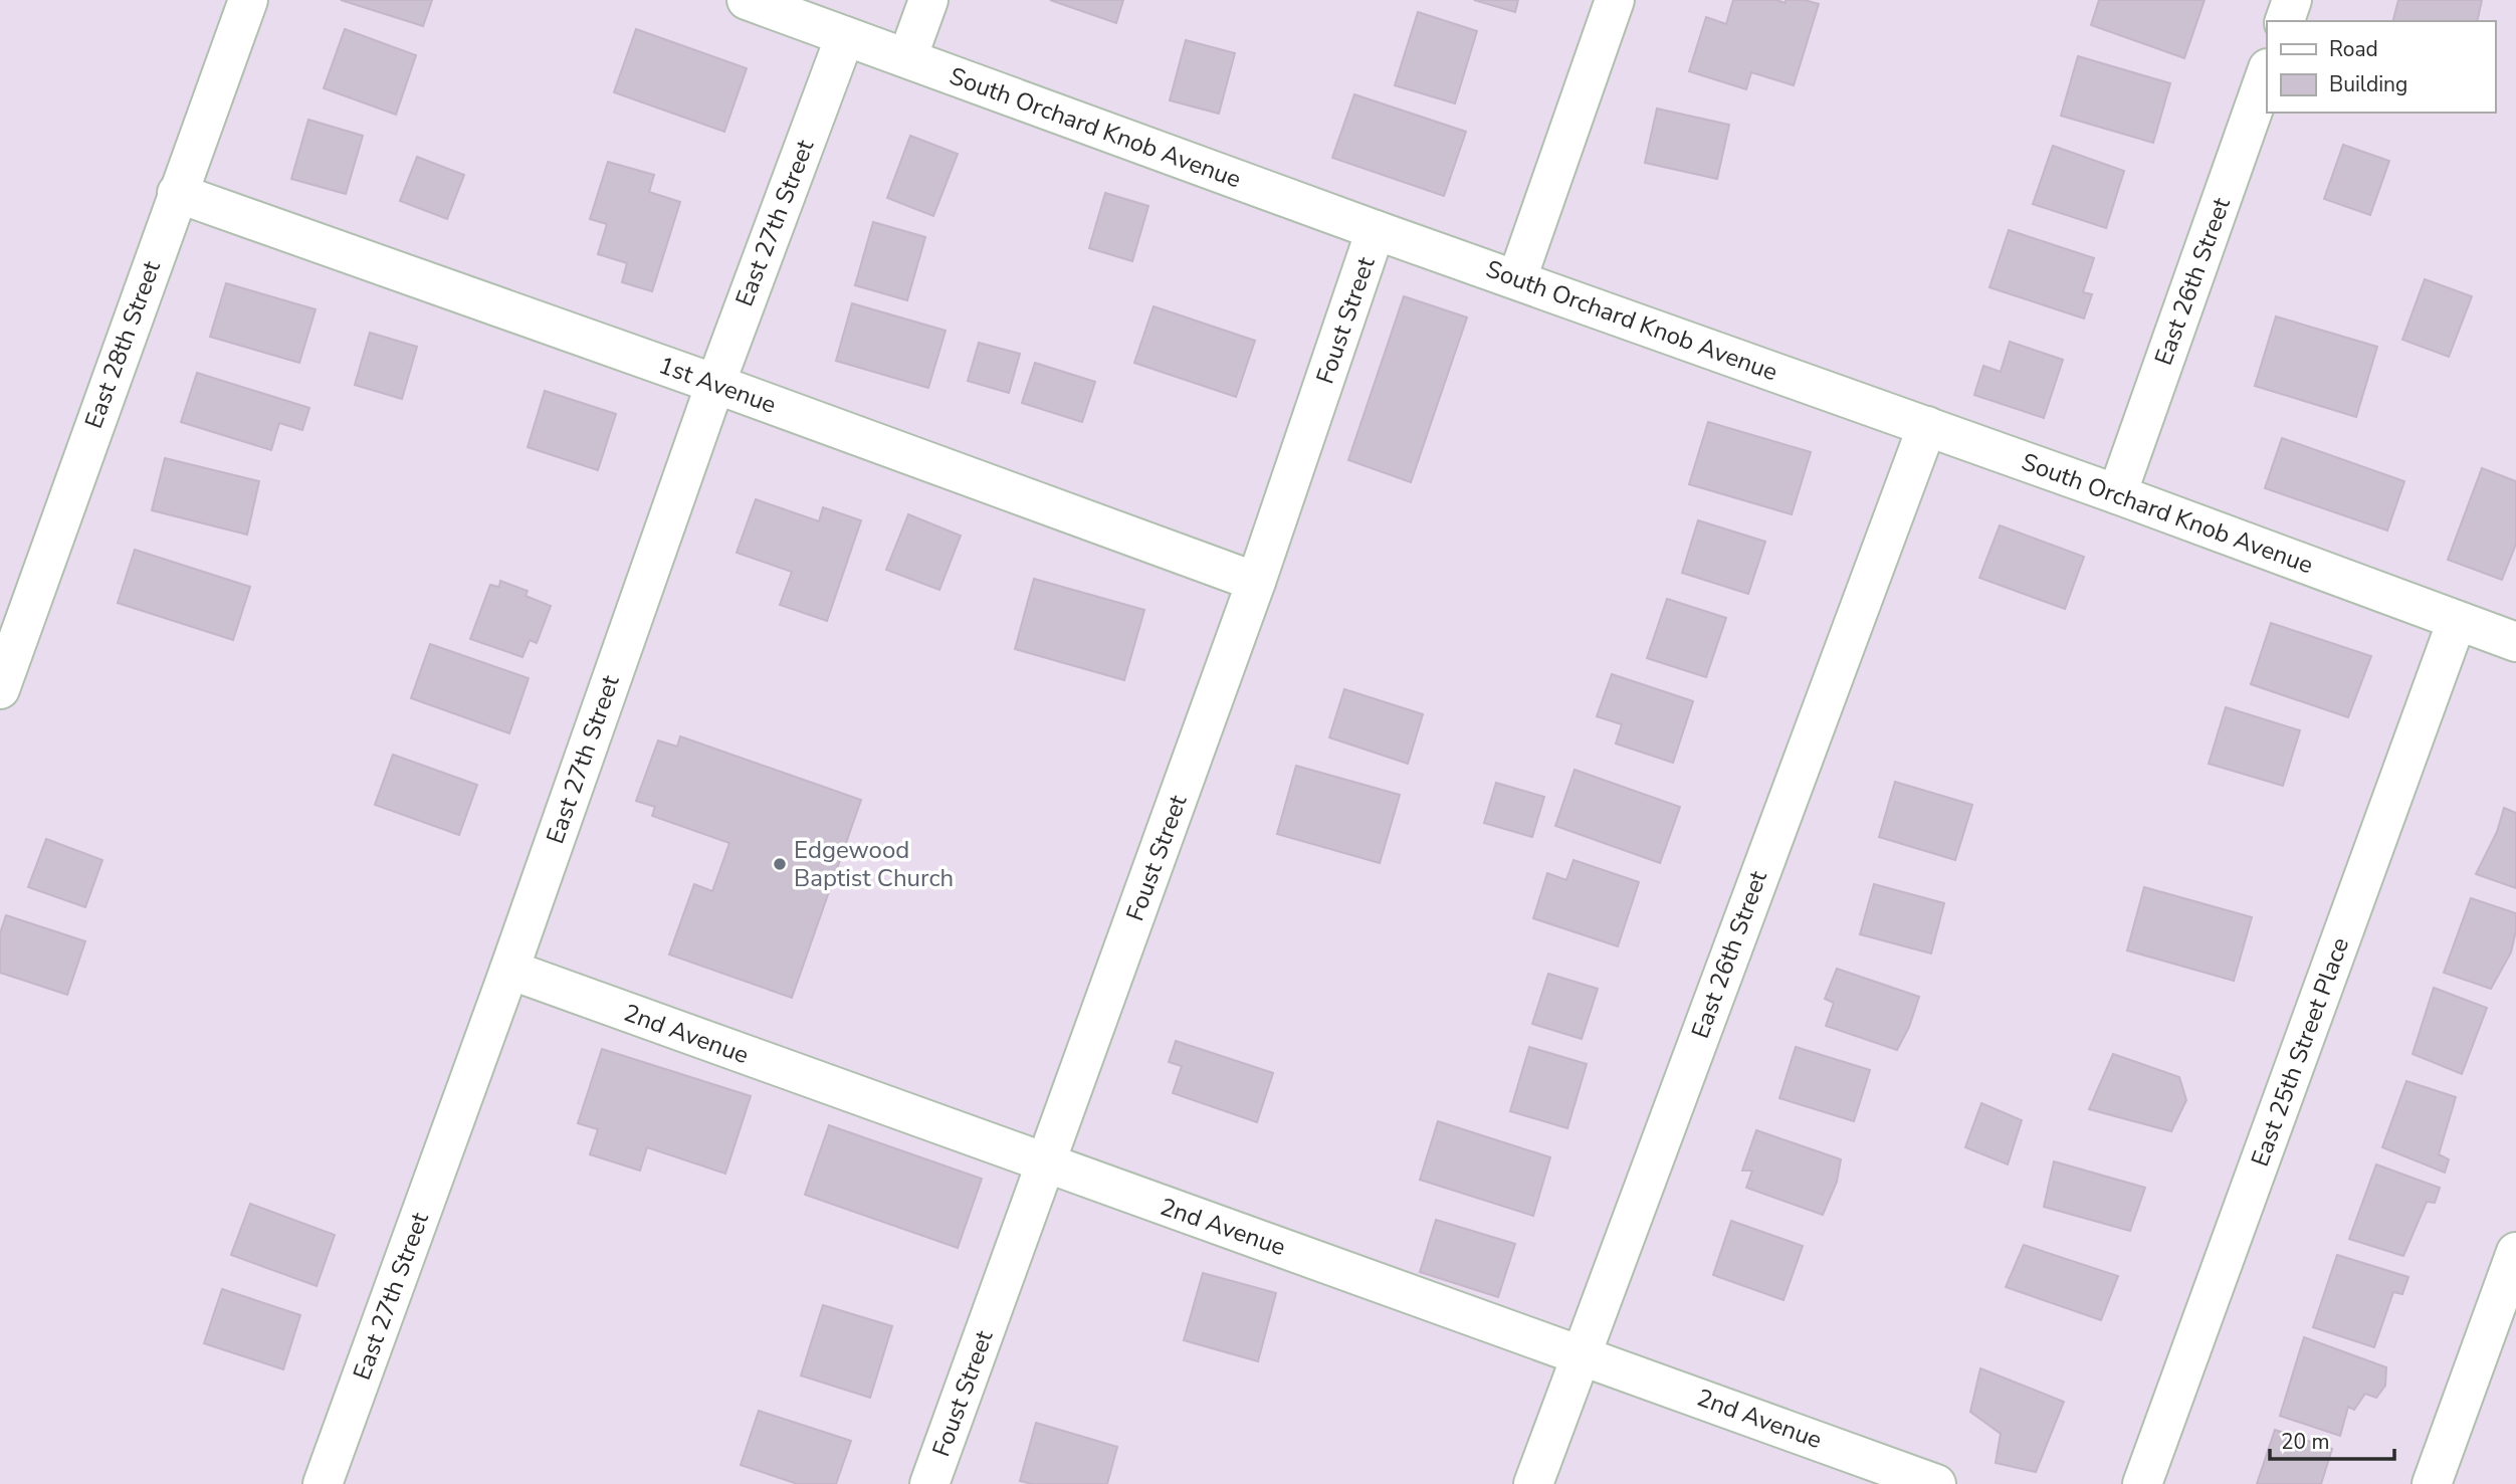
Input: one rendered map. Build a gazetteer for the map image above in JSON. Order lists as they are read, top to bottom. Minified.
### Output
{"streets":{"street":["South Orchard Knob Avenue","East 27th Street","East 26th Street","Foust Street","East 28th Street","1st Avenue","2nd Avenue","East 25th Street Place"]},"crossings":[["South Orchard Knob Avenue","East 27th Street"],["South Orchard Knob Avenue","East 26th Street"],["South Orchard Knob Avenue","Foust Street"],["South Orchard Knob Avenue","East 25th Street Place"],["East 27th Street","1st Avenue"],["East 27th Street","2nd Avenue"],["East 26th Street","2nd Avenue"],["Foust Street","1st Avenue"],["Foust Street","2nd Avenue"],["East 28th Street","1st Avenue"]],"places":["Edgewood Baptist Church"],"legend":["Road","Building"],"scale_bar":"20 m"}
